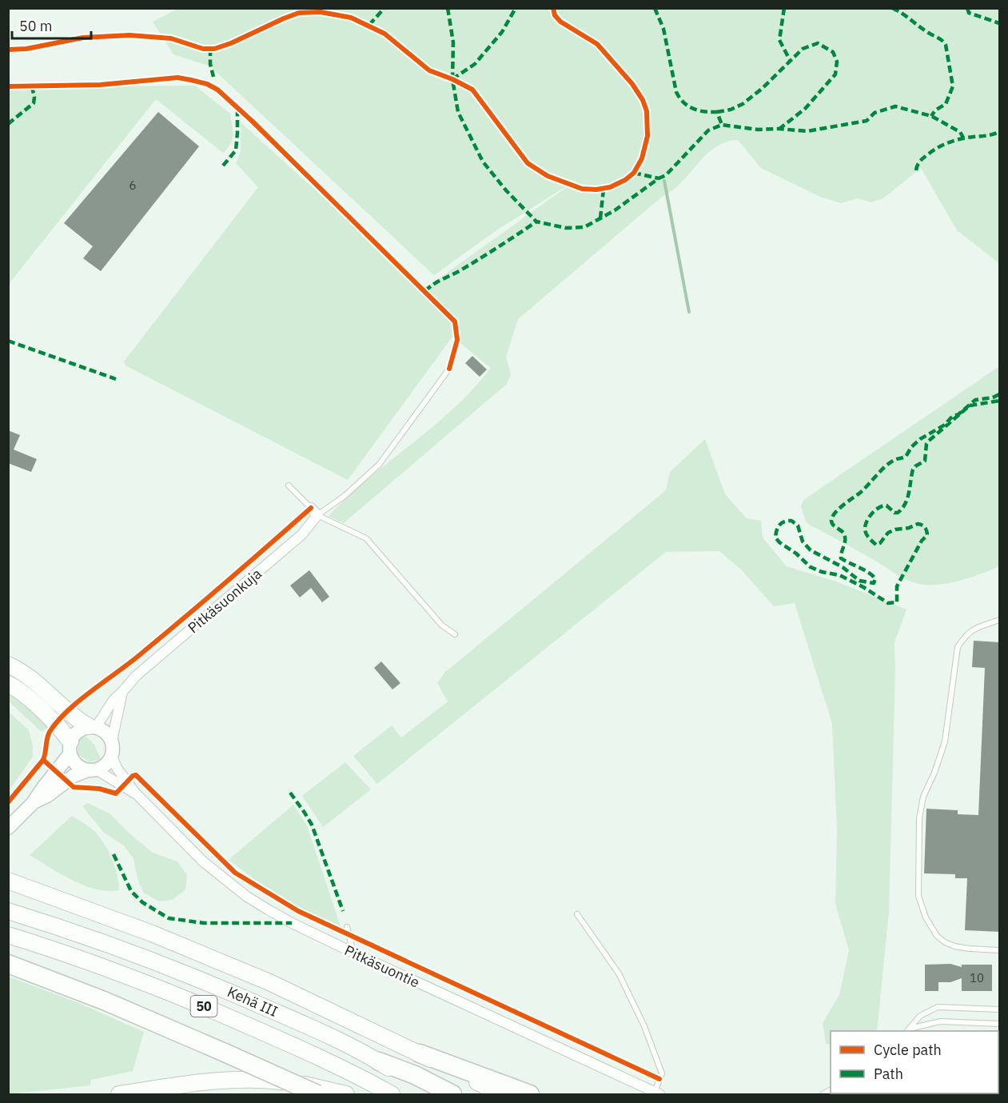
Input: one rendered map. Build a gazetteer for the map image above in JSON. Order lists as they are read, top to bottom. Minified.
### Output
{"streets":{"highway":["Kehä III","50"],"street":["Pitkäsuonkuja","Pitkäsuontie"]},"crossings":[["Pitkäsuonkuja","Pitkäsuontie"]],"house_numbers":["6","10"],"legend":["Cycle path","Path"],"scale_bar":"50 m"}
